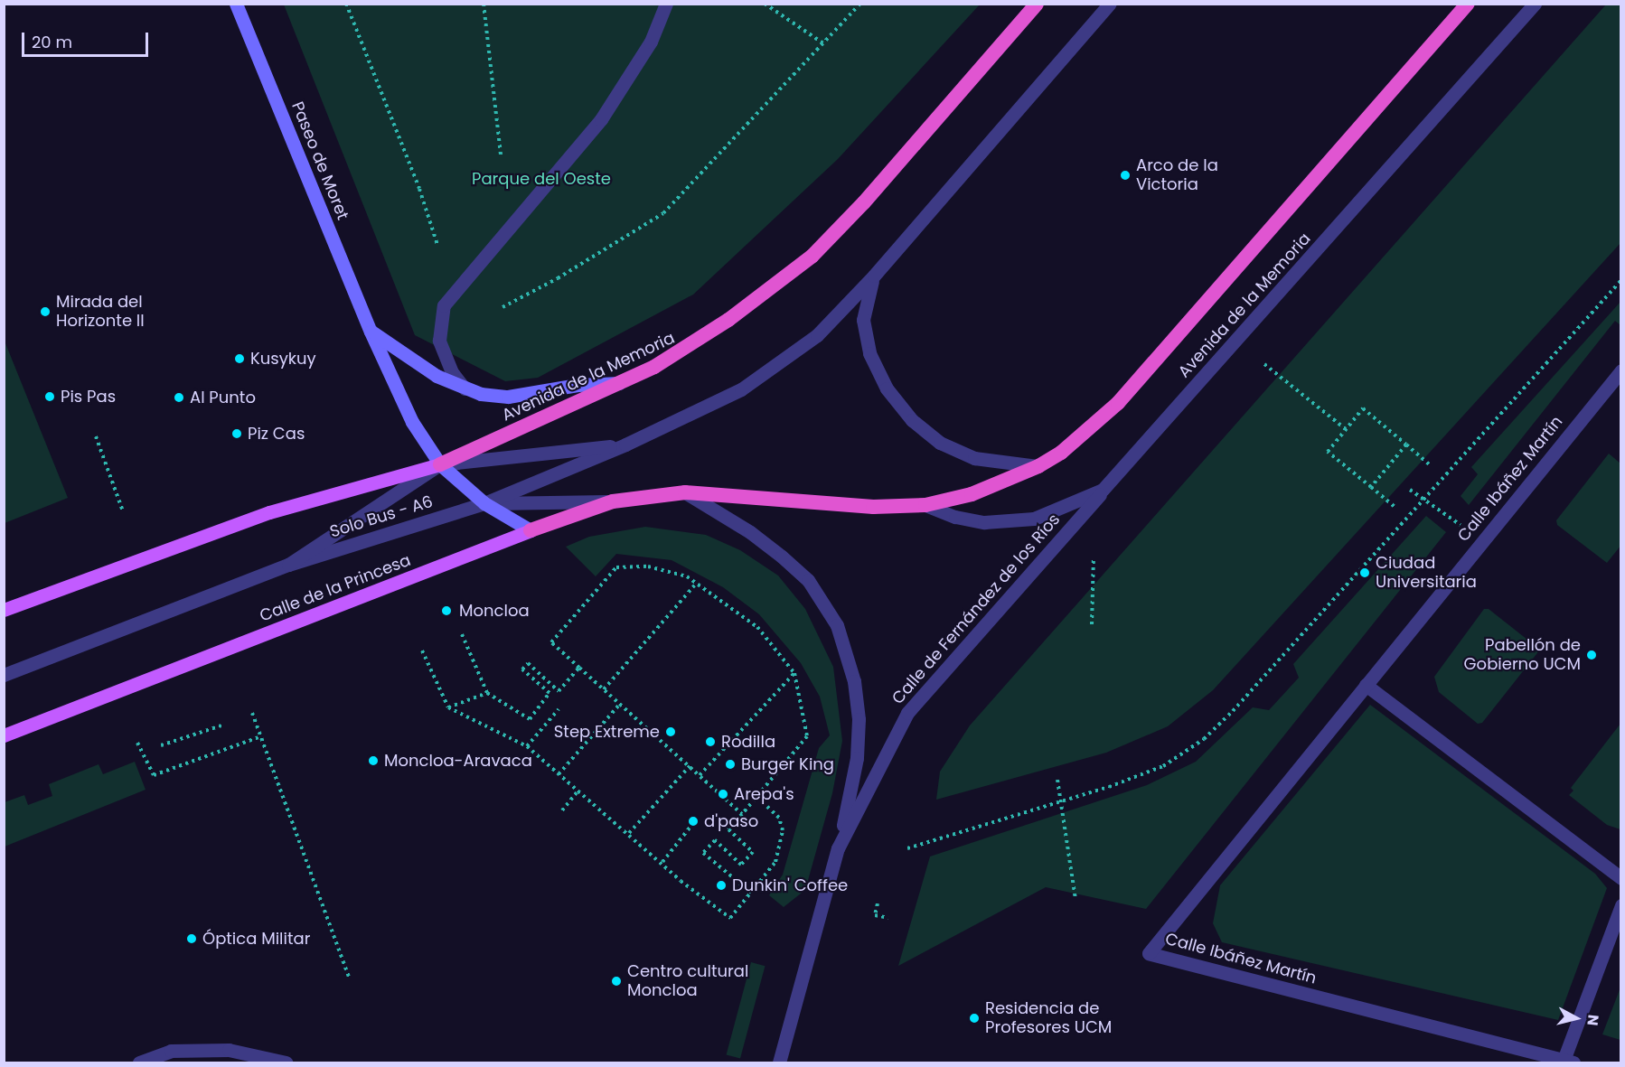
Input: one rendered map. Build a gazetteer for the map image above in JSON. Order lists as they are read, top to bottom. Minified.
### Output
{"streets":{"highway":["Avenida de la Memoria","Calle de la Princesa"],"main road":["Paseo de Moret"],"street":["Calle Ibáñez Martín","Solo Bus - A6","Calle de Fernández de los Ríos"]},"crossings":[["Paseo de Moret","Avenida de la Memoria"],["Paseo de Moret","Solo Bus - A6"],["Paseo de Moret","Calle de la Princesa"],["Avenida de la Memoria","Calle de la Princesa"],["Avenida de la Memoria","Calle de Fernández de los Ríos"]],"parks":["Parque del Oeste"],"places":["Arco de la Victoria","Mirada del Horizonte II","Kusykuy","Pis Pas","Al Punto","Piz Cas","Ciudad Universitaria","Moncloa","Pabellón de Gobierno UCM","Step Extreme","Rodilla","Moncloa-Aravaca","Burger King","Arepa's","d'paso","Dunkin' Coffee","Óptica Militar","Centro cultural Moncloa","Residencia de Profesores UCM"],"scale_bar":"20 m","north":"right"}
